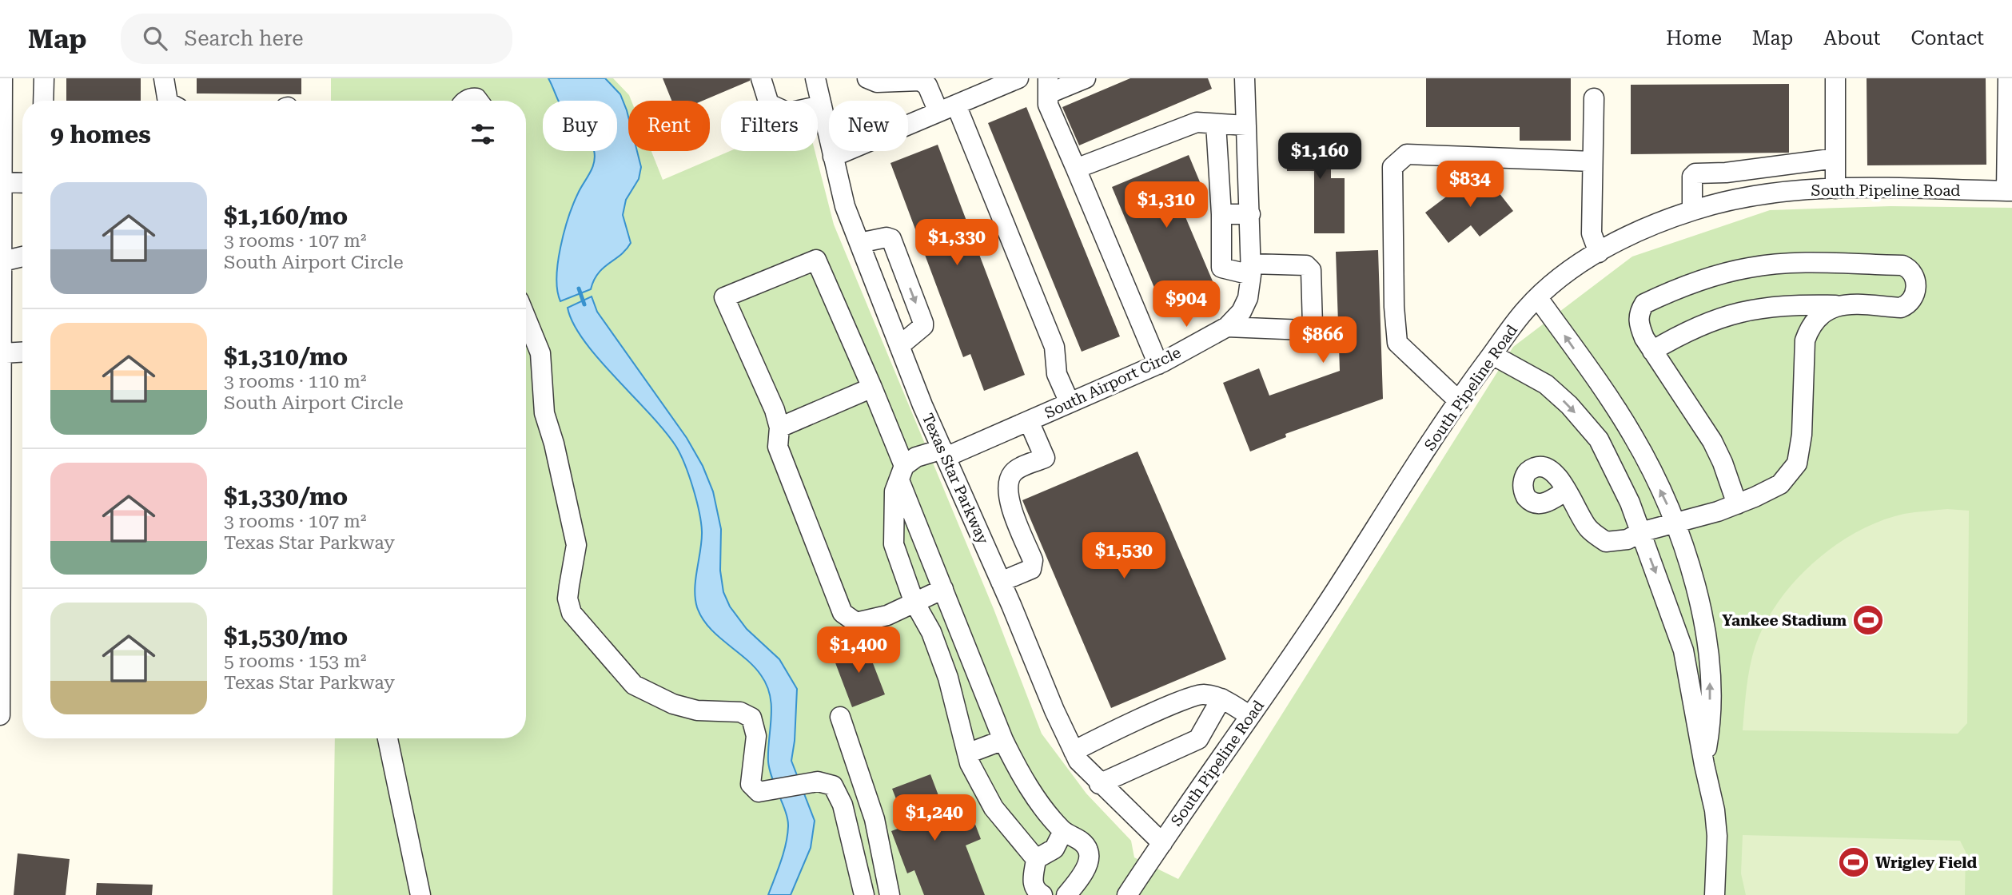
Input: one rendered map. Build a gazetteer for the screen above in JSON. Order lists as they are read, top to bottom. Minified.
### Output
{"streets":{"street":["South Pipeline Road","South Airport Circle","Texas Star Parkway"]},"crossings":[["South Pipeline Road","Texas Star Parkway"],["South Airport Circle","Texas Star Parkway"]],"places":{"sports":["Yankee Stadium","Wrigley Field"]},"page":{"header":"Map","search":"Search here","nav":["Home","Map","About","Contact"],"chip":["Buy","Rent","Filters","New"],"heading":"9 homes","price":["$1,160","$834","$1,310","$1,330","$904","$866","$1,530","$1,400","$1,240"],"list":[{"name":"$1,160/mo","note":"3 rooms · 107 m² · South Airport Circle"},{"name":"$1,310/mo","note":"3 rooms · 110 m² · South Airport Circle"},{"name":"$1,330/mo","note":"3 rooms · 107 m² · Texas Star Parkway"},{"name":"$1,530/mo","note":"5 rooms · 153 m² · Texas Star Parkway"}]}}
